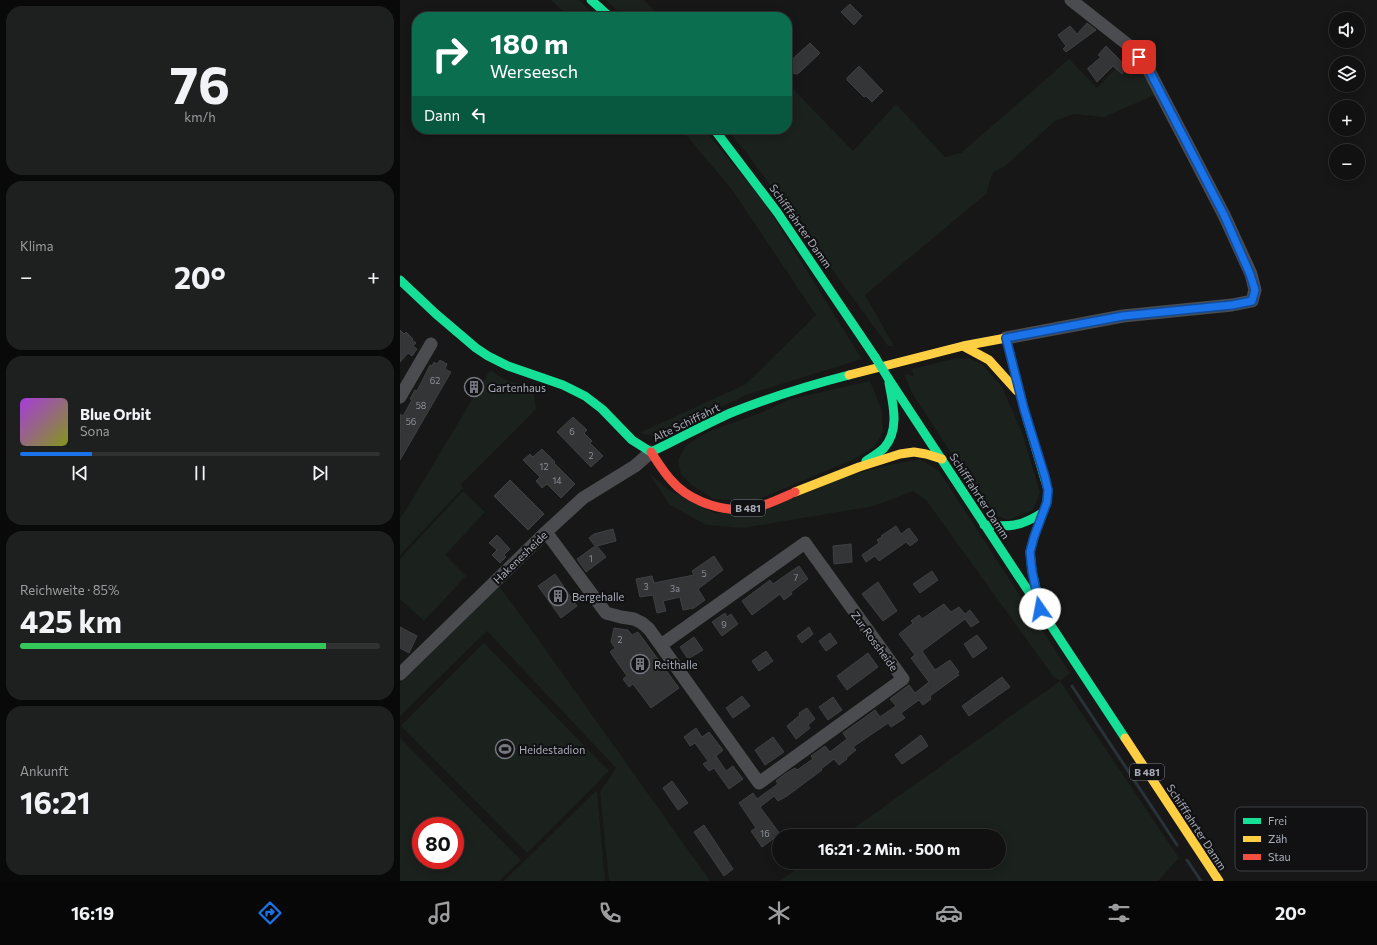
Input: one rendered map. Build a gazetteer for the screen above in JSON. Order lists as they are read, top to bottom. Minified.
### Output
{"streets":{"main road":["Schifffahrter Damm","Alte Schiffahrt","B 481"],"street":["Hakenesheide","Zur Rossheide"]},"crossings":[["Schifffahrter Damm","B 481"],["Alte Schiffahrt","B 481"],["Alte Schiffahrt","Hakenesheide"],["B 481","Hakenesheide"],["Hakenesheide","Zur Rossheide"]],"places":{"building":["Gartenhaus","Bergehalle","Reithalle"],"sports":["Heidestadion"]},"house_numbers":["62","58","56","6","2","12","14","1","5","7","3","3a","9","2","16"],"legend":["Frei","Zäh","Stau"],"page":{"tile":[["76","km/h"],"Klima",["Reichweite · 85%","425 km"],["Ankunft","16:21"]],"map_buttons":["+","−"],"turn":["180 m","Werseesch"],"then":"Dann","heat":["−","20°","+"],"song":["Blue Orbit","Sona"],"limit":"80","trip":"16:21 · 2 Min. · 500 m","tabs":["16:19","20°"]}}
